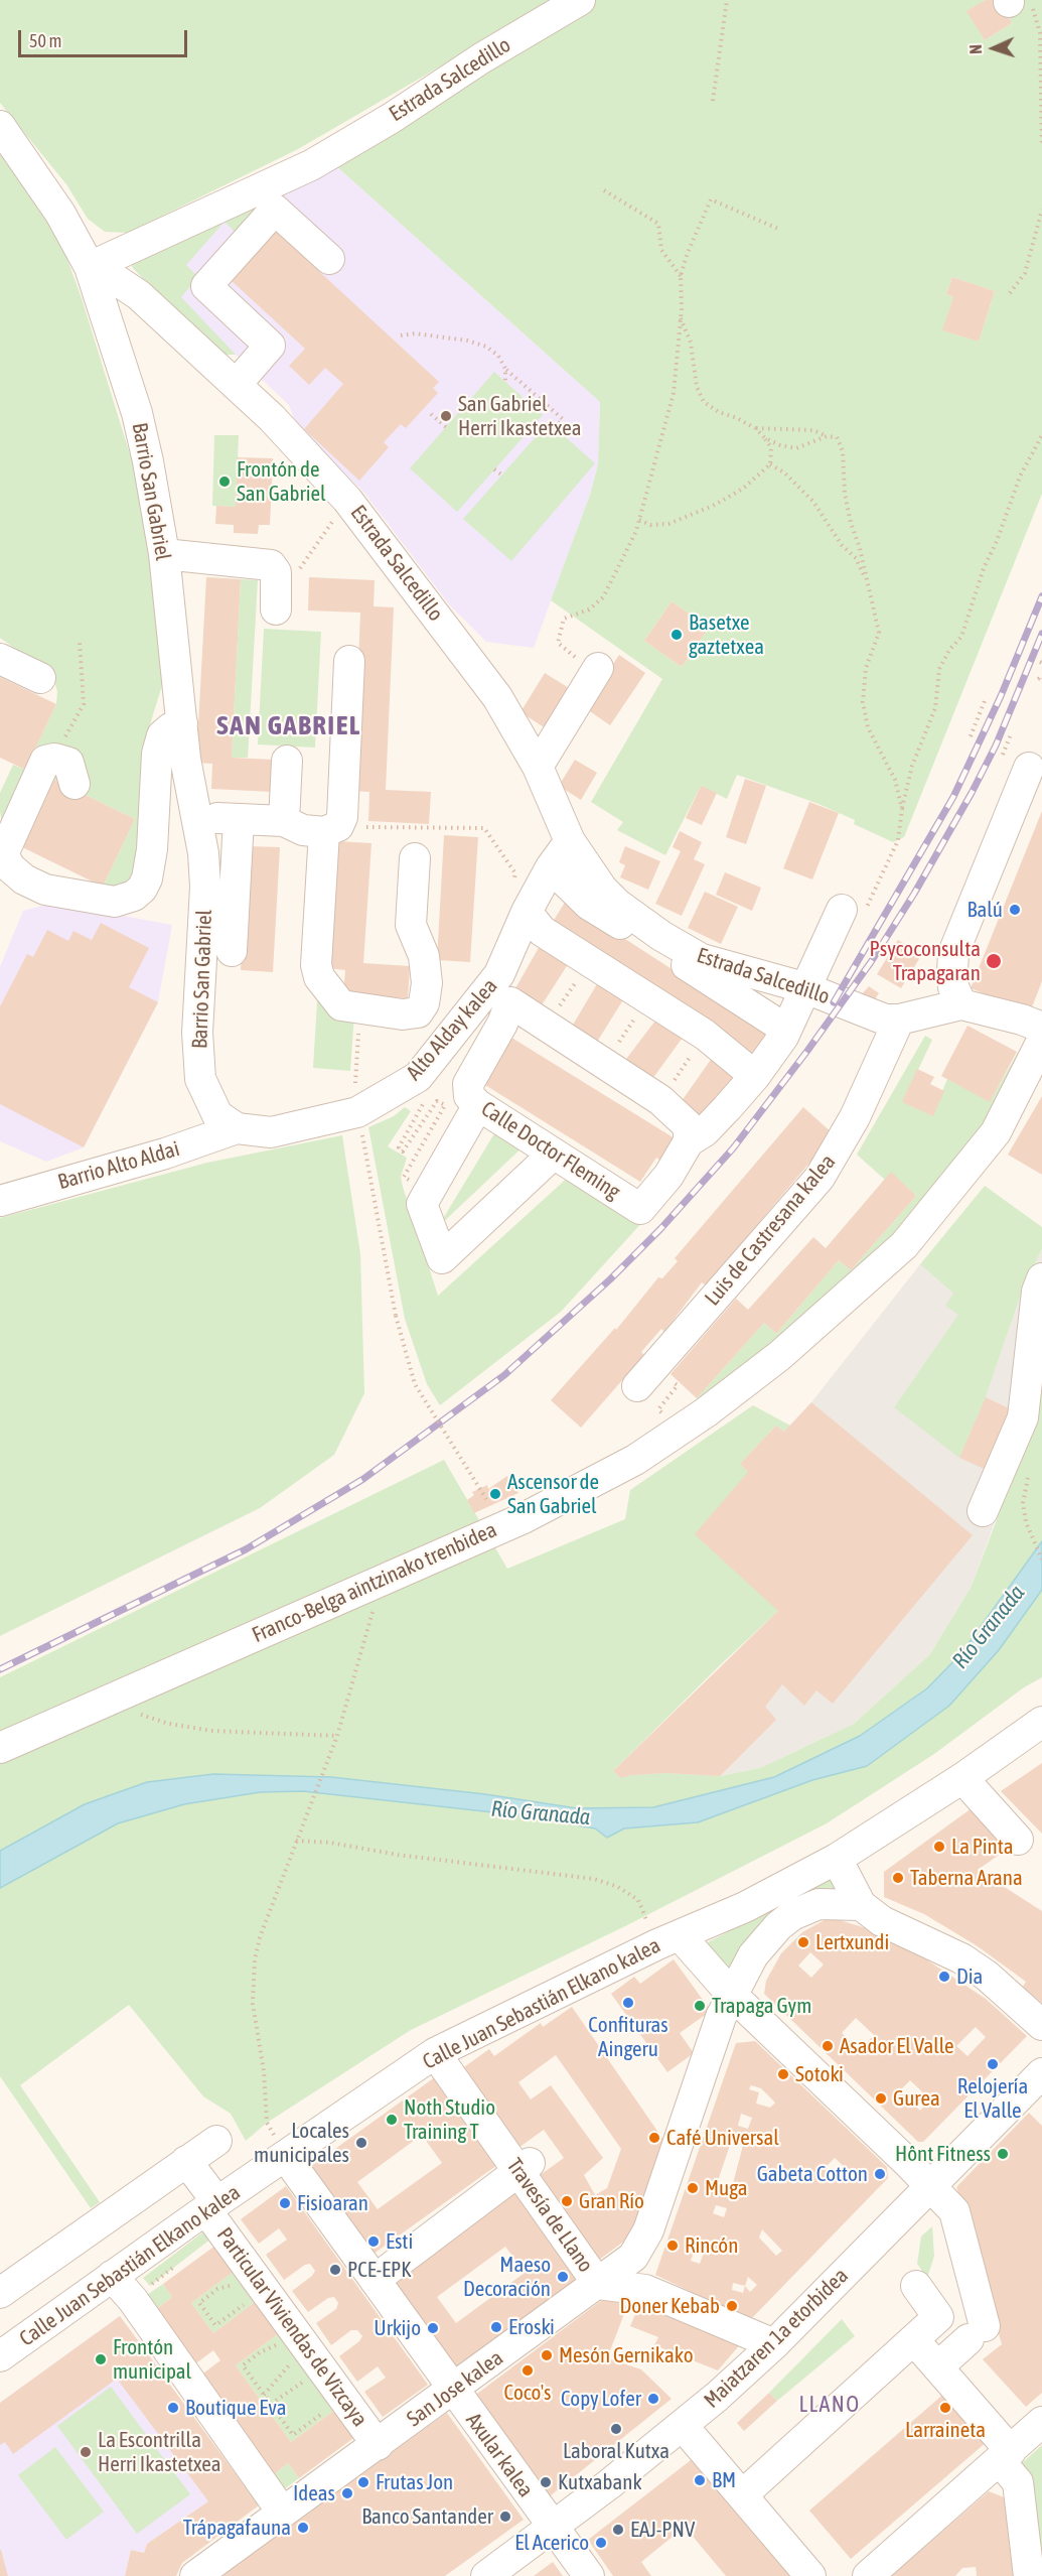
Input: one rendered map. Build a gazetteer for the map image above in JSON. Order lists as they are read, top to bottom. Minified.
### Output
{"streets":{"street":["Estrada Salcedillo","Barrio San Gabriel","Alto Alday kalea","Calle Doctor Fleming","Barrio Alto Aldai","Luis de Castresana kalea","Franco-Belga aintzinako trenbidea","Calle Juan Sebastián Elkano kalea","Travesía de Llano","Particular Viviendas de Vizcaya","Maiatzaren 1a etorbidea","San Jose kalea","Axular kalea"]},"crossings":[["Estrada Salcedillo","Barrio San Gabriel"],["Estrada Salcedillo","Alto Alday kalea"],["Estrada Salcedillo","Luis de Castresana kalea"],["Barrio San Gabriel","Alto Alday kalea"],["Barrio San Gabriel","Barrio Alto Aldai"],["Alto Alday kalea","Barrio Alto Aldai"],["Calle Juan Sebastián Elkano kalea","Travesía de Llano"],["Calle Juan Sebastián Elkano kalea","Particular Viviendas de Vizcaya"],["Calle Juan Sebastián Elkano kalea","Axular kalea"],["Travesía de Llano","Maiatzaren 1a etorbidea"],["Travesía de Llano","San Jose kalea"],["Particular Viviendas de Vizcaya","San Jose kalea"],["Maiatzaren 1a etorbidea","Axular kalea"],["San Jose kalea","Axular kalea"]],"districts":["SAN GABRIEL","LLANO"],"water":["Río Granada"],"places":["San Gabriel Herri Ikastetxea","Frontón de San Gabriel","Basetxe gaztetxea","Balú","Psycoconsulta Trapagaran","Ascensor de San Gabriel","La Pinta","Taberna Arana","Lertxundi","Dia","Confituras Aingeru","Trapaga Gym","Asador El Valle","Relojería El Valle","Sotoki","Gurea","Noth Studio Training T","Café Universal","Locales municipales","Hônt Fitness","Gabeta Cotton","Muga","Gran Río","Fisioaran","Esti","Rincón","PCE-EPK","Maeso Decoración","Doner Kebab","Eroski","Urkijo","Mesón Gernikako","Frontón municipal","Coco's","Copy Lofer","Boutique Eva","Larraineta","Laboral Kutxa","La Escontrilla Herri Ikastetxea","BM","Frutas Jon","Kutxabank","Ideas","Banco Santander","Trápagafauna","EAJ-PNV","El Acerico"],"scale_bar":"50 m","north":"left"}
